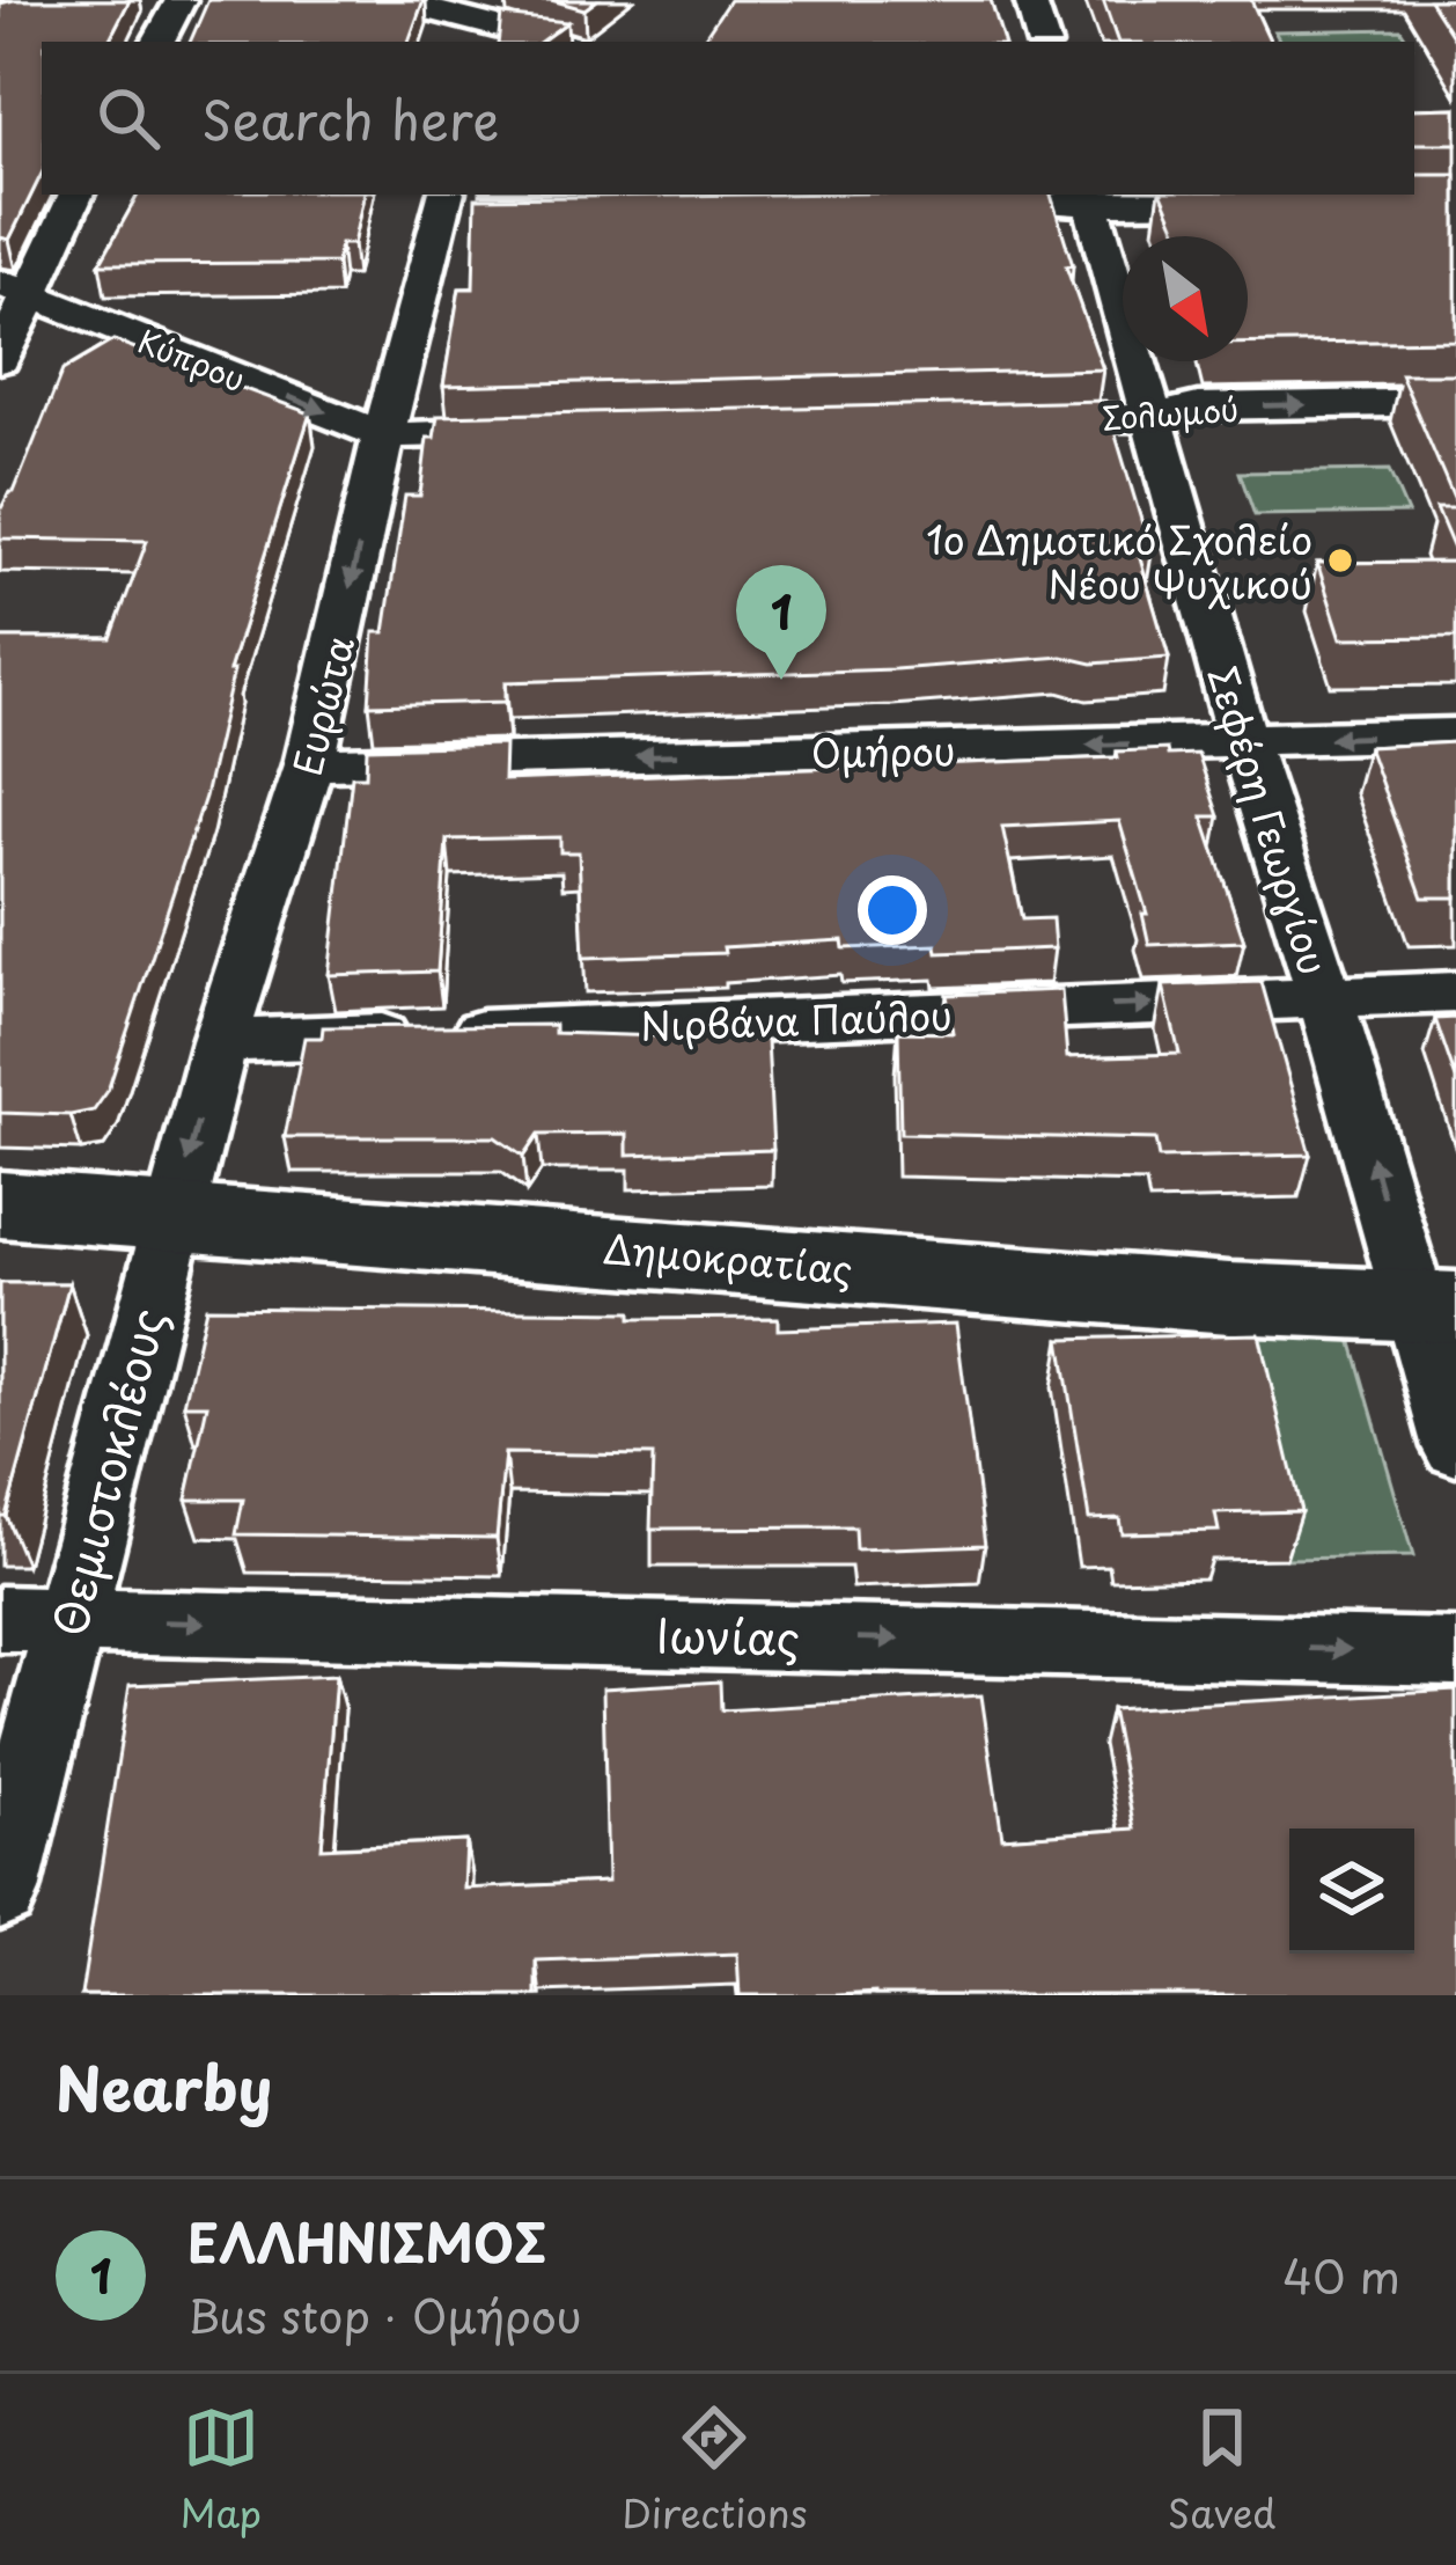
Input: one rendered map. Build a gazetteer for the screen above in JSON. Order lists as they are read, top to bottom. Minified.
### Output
{"streets":{"street":["Κύπρου","Σολωμού","Ευρώτα","Ομήρου","Σεφέρη Γεωργίου","Νιρβάνα Παύλου","Δημοκρατίας","Θεμιστοκλέους","Ιωνίας"]},"crossings":[["Κύπρου","Ευρώτα"],["Σολωμού","Σεφέρη Γεωργίου"],["Ευρώτα","Ομήρου"],["Ευρώτα","Νιρβάνα Παύλου"],["Ευρώτα","Δημοκρατίας"],["Ευρώτα","Θεμιστοκλέους"],["Ομήρου","Σεφέρη Γεωργίου"],["Σεφέρη Γεωργίου","Νιρβάνα Παύλου"],["Σεφέρη Γεωργίου","Δημοκρατίας"],["Δημοκρατίας","Θεμιστοκλέους"],["Θεμιστοκλέους","Ιωνίας"]],"one_way":["Ευρώτα","Ομήρου","Νιρβάνα Παύλου","Ιωνίας"],"places":["1ο Δημοτικό Σχολείο Νέου Ψυχικού"],"north":"bottom right","page":{"search":"Search here","pins":"1","heading":"Nearby","list":[{"mark":"1","name":"ΕΛΛΗΝΙΣΜΟΣ","note":"Bus stop · Ομήρου","value":"40 m"}],"nav":["Map","Directions","Saved"]}}
